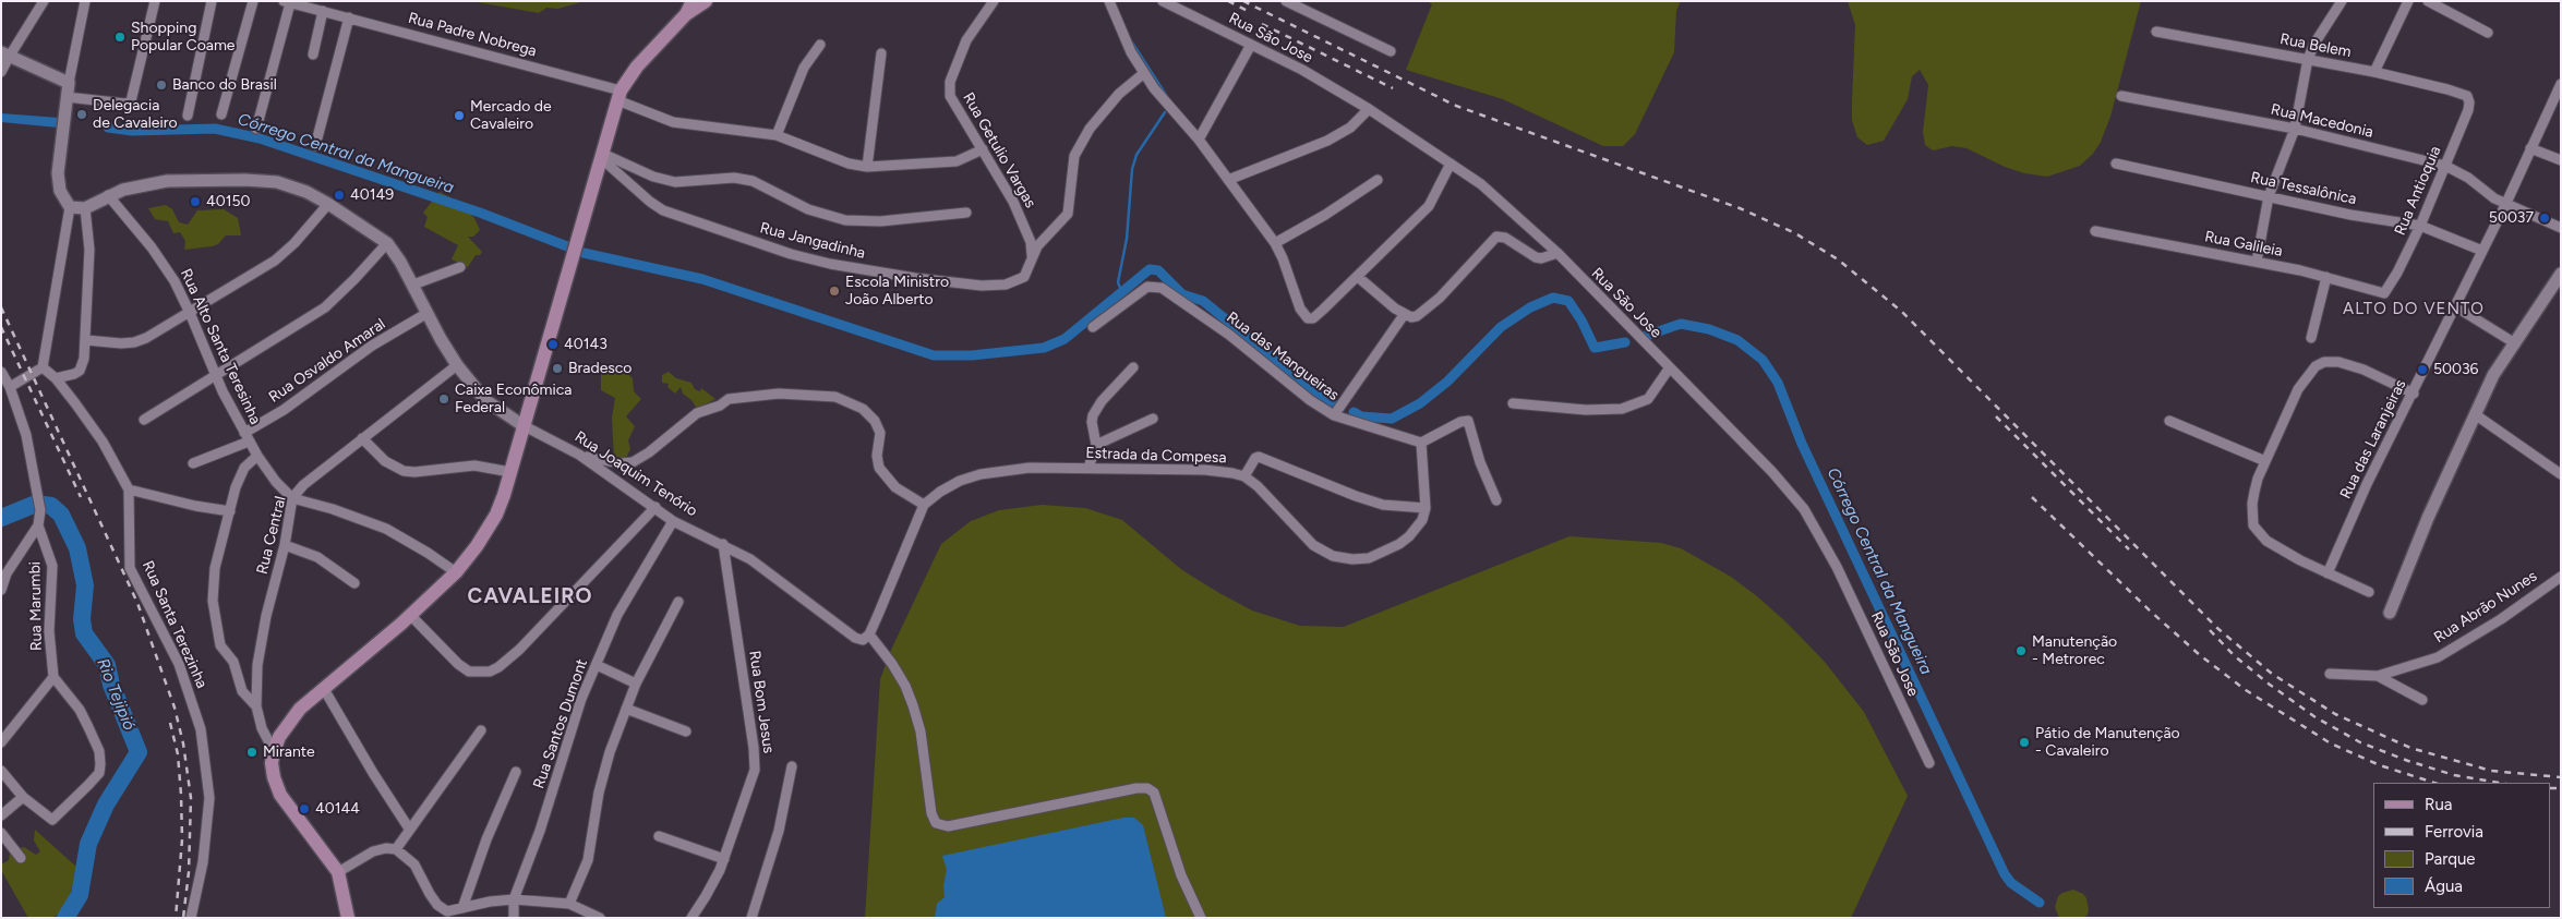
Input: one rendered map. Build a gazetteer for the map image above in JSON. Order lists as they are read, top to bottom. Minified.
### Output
{"streets":{"street":["Rua Padre Nobrega","Rua São Jose","Rua Belem","Rua Macedonia","Rua Getulio Vargas","Rua Tessalônica","Rua Antioquia","Rua Jangadinha","Rua Galileia","Rua Alto Santa Teresinha","Rua das Mangueiras","Rua Osvaldo Amaral","Rua das Laranjeiras","Estrada da Compesa","Rua Joaquim Tenório","Rua Central","Rua Marumbi","Rua Abrão Nunes","Rua Santa Terezinha","Rua Bom Jesus","Rua Santos Dumont"]},"crossings":[["Rua Padre Nobrega","Rua Getulio Vargas"],["Rua Belem","Rua Antioquia"],["Rua Macedonia","Rua Antioquia"],["Rua Macedonia","Rua das Laranjeiras"],["Rua Getulio Vargas","Rua Jangadinha"],["Rua Tessalônica","Rua Antioquia"],["Rua Tessalônica","Rua das Laranjeiras"],["Rua Antioquia","Rua Galileia"],["Rua Alto Santa Teresinha","Rua Osvaldo Amaral"],["Rua Alto Santa Teresinha","Rua Joaquim Tenório"],["Rua Alto Santa Teresinha","Rua Central"],["Rua Osvaldo Amaral","Rua Joaquim Tenório"],["Estrada da Compesa","Rua Joaquim Tenório"],["Rua Joaquim Tenório","Rua Central"],["Rua Joaquim Tenório","Rua Bom Jesus"],["Rua Joaquim Tenório","Rua Santos Dumont"]],"districts":["ALTO DO VENTO","CAVALEIRO"],"water":["Córrego Central da Mangueira","Rio Tejipió"],"places":["Shopping Popular Coame","Banco do Brasil","Delegacia de Cavaleiro","Mercado de Cavaleiro","40149","40150","50037","Escola Ministro João Alberto","40143","Bradesco","50036","Caixa Econômica Federal","Manutenção - Metrorec","Pátio de Manutenção - Cavaleiro","Mirante","40144"],"legend":["Rua","Ferrovia","Parque","Água"]}
